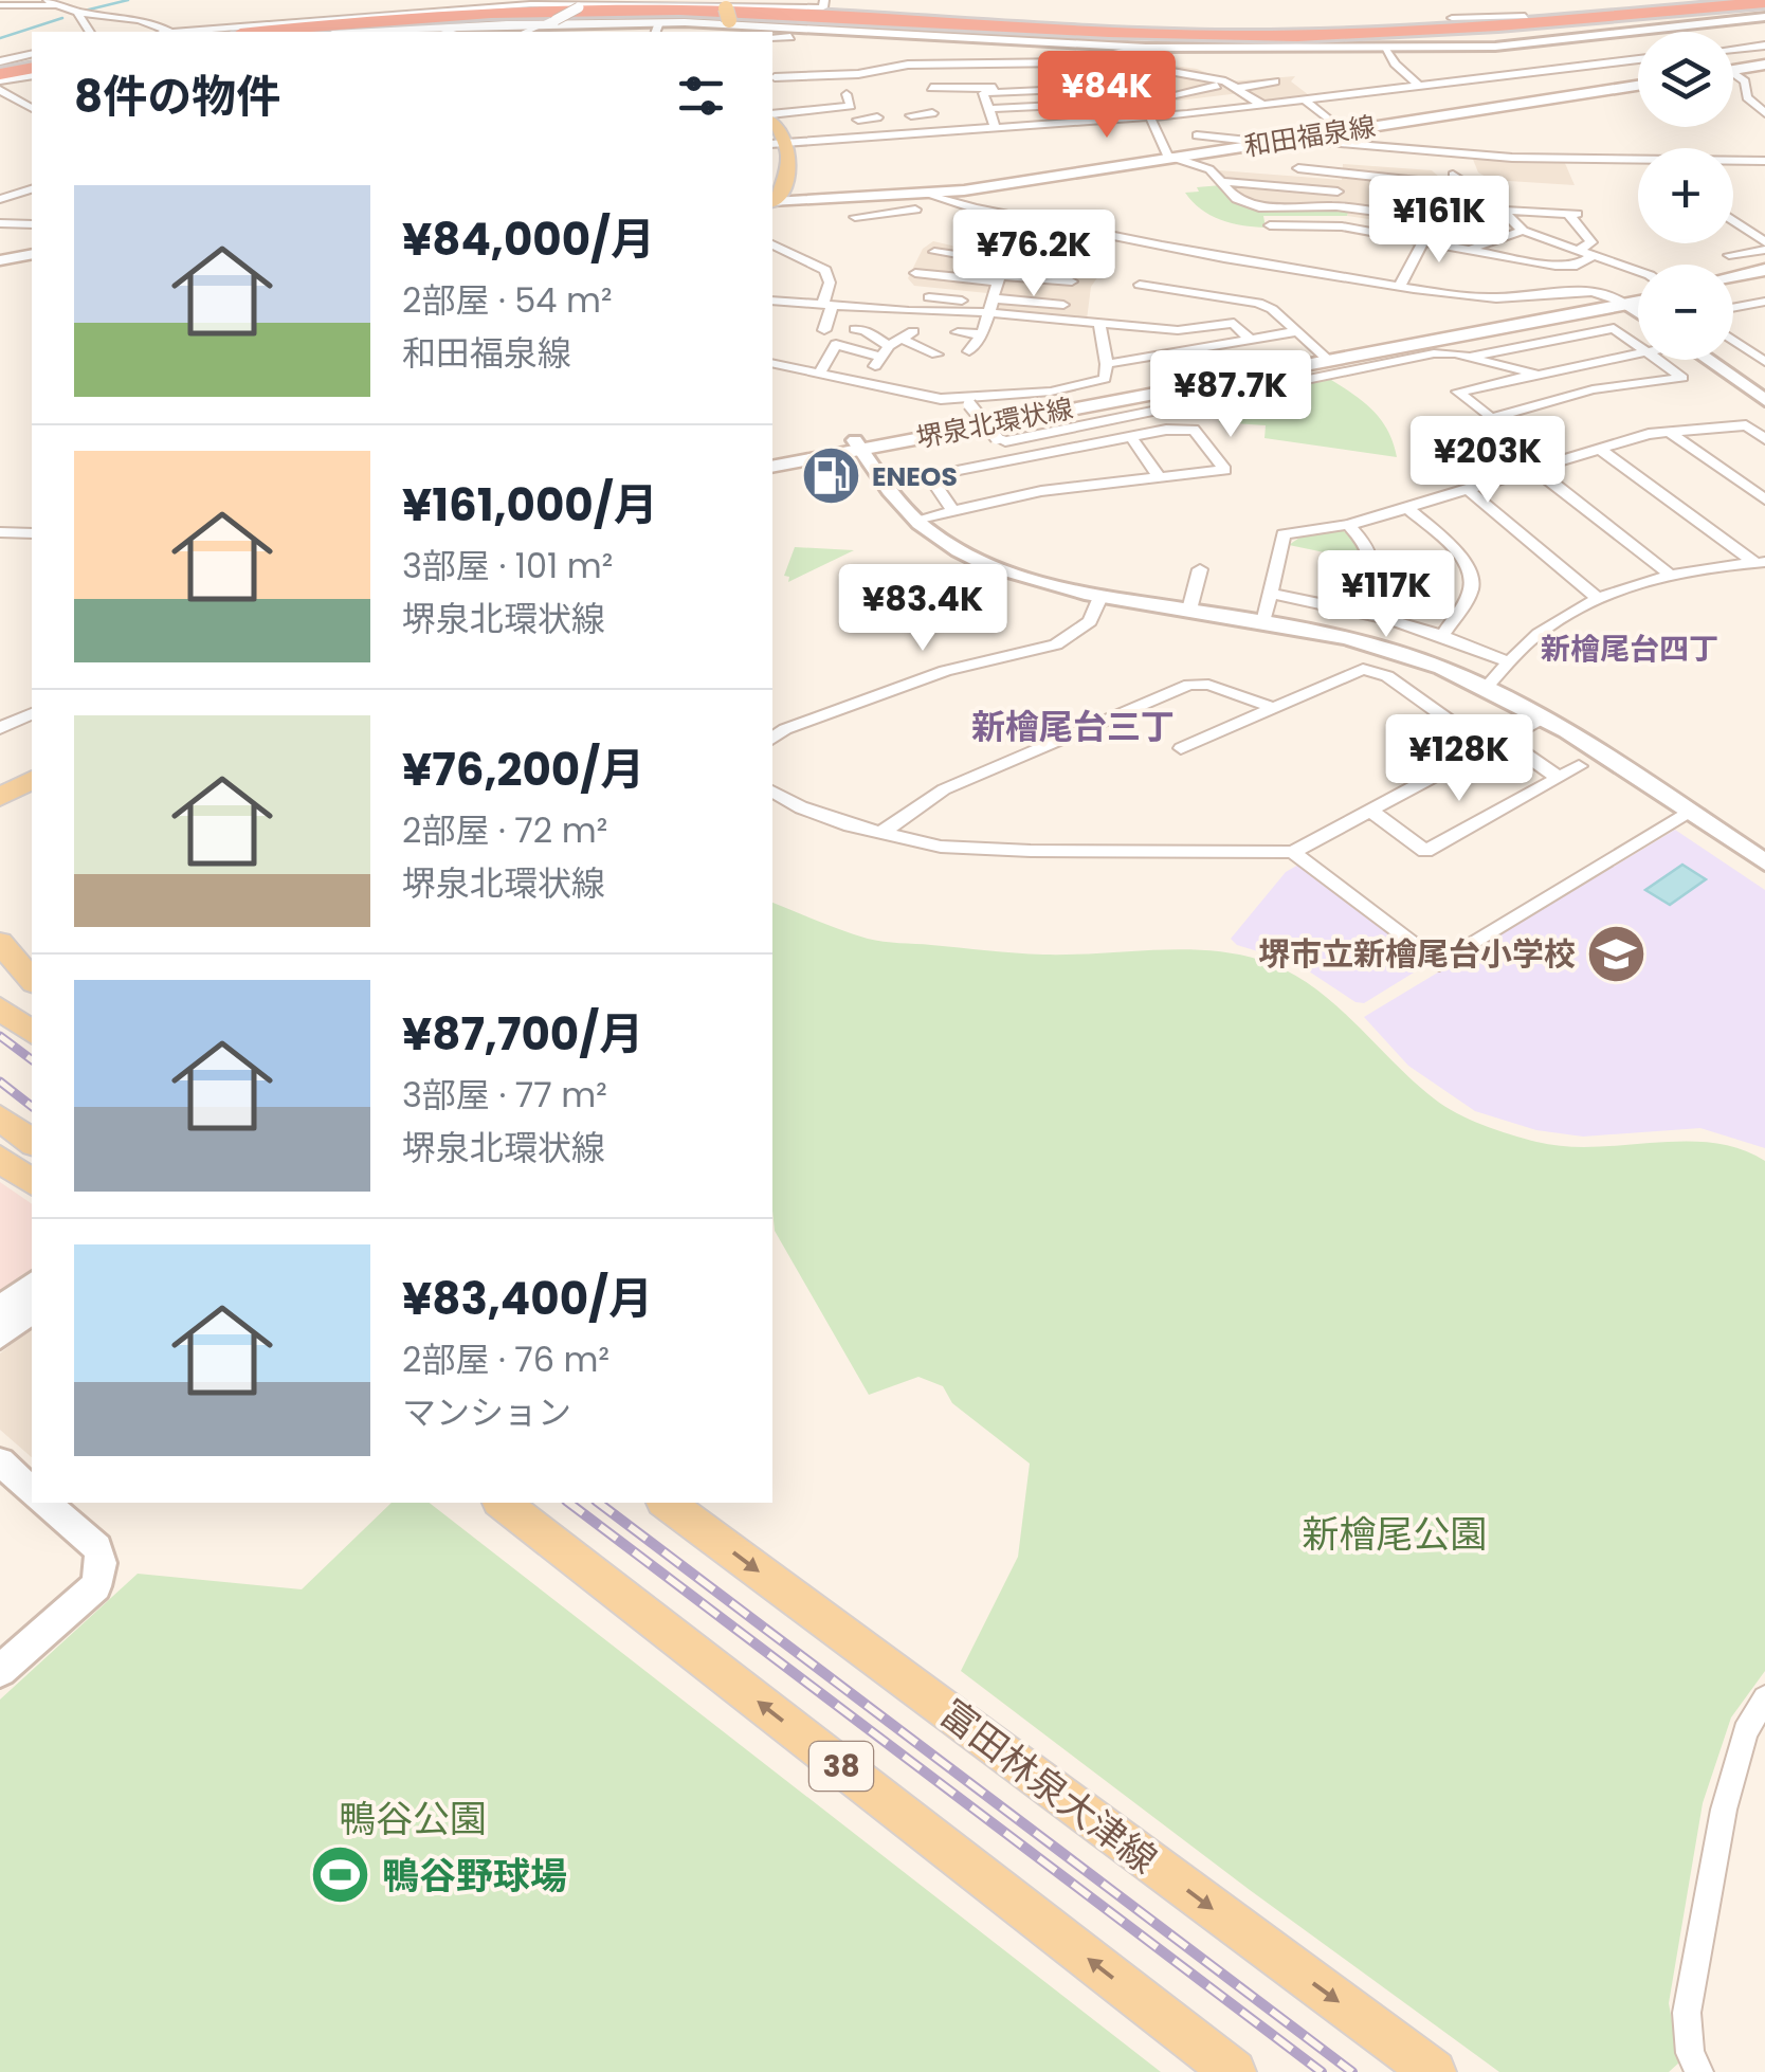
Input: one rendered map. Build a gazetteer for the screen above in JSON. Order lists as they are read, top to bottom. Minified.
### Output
{"streets":{"main road":["和田福泉線","堺泉北環状線","38","富田林泉大津線"]},"districts":["新檜尾台四丁","新檜尾台三丁"],"parks":["新檜尾公園","鴨谷公園"],"places":{"fuel station":["ENEOS"],"school or university":["堺市立新檜尾台小学校"],"sports":["鴨谷野球場"]},"page":{"map_buttons":["+","−"],"heading":"8件の物件","price":["¥84K","¥161K","¥76.2K","¥87.7K","¥203K","¥117K","¥83.4K","¥128K"],"list":[{"name":"¥84,000/月","note":"2部屋 · 54 m² · 和田福泉線"},{"name":"¥161,000/月","note":"3部屋 · 101 m² · 堺泉北環状線"},{"name":"¥76,200/月","note":"2部屋 · 72 m² · 堺泉北環状線"},{"name":"¥87,700/月","note":"3部屋 · 77 m² · 堺泉北環状線"},{"name":"¥83,400/月","note":"2部屋 · 76 m² · マンション"}]}}
